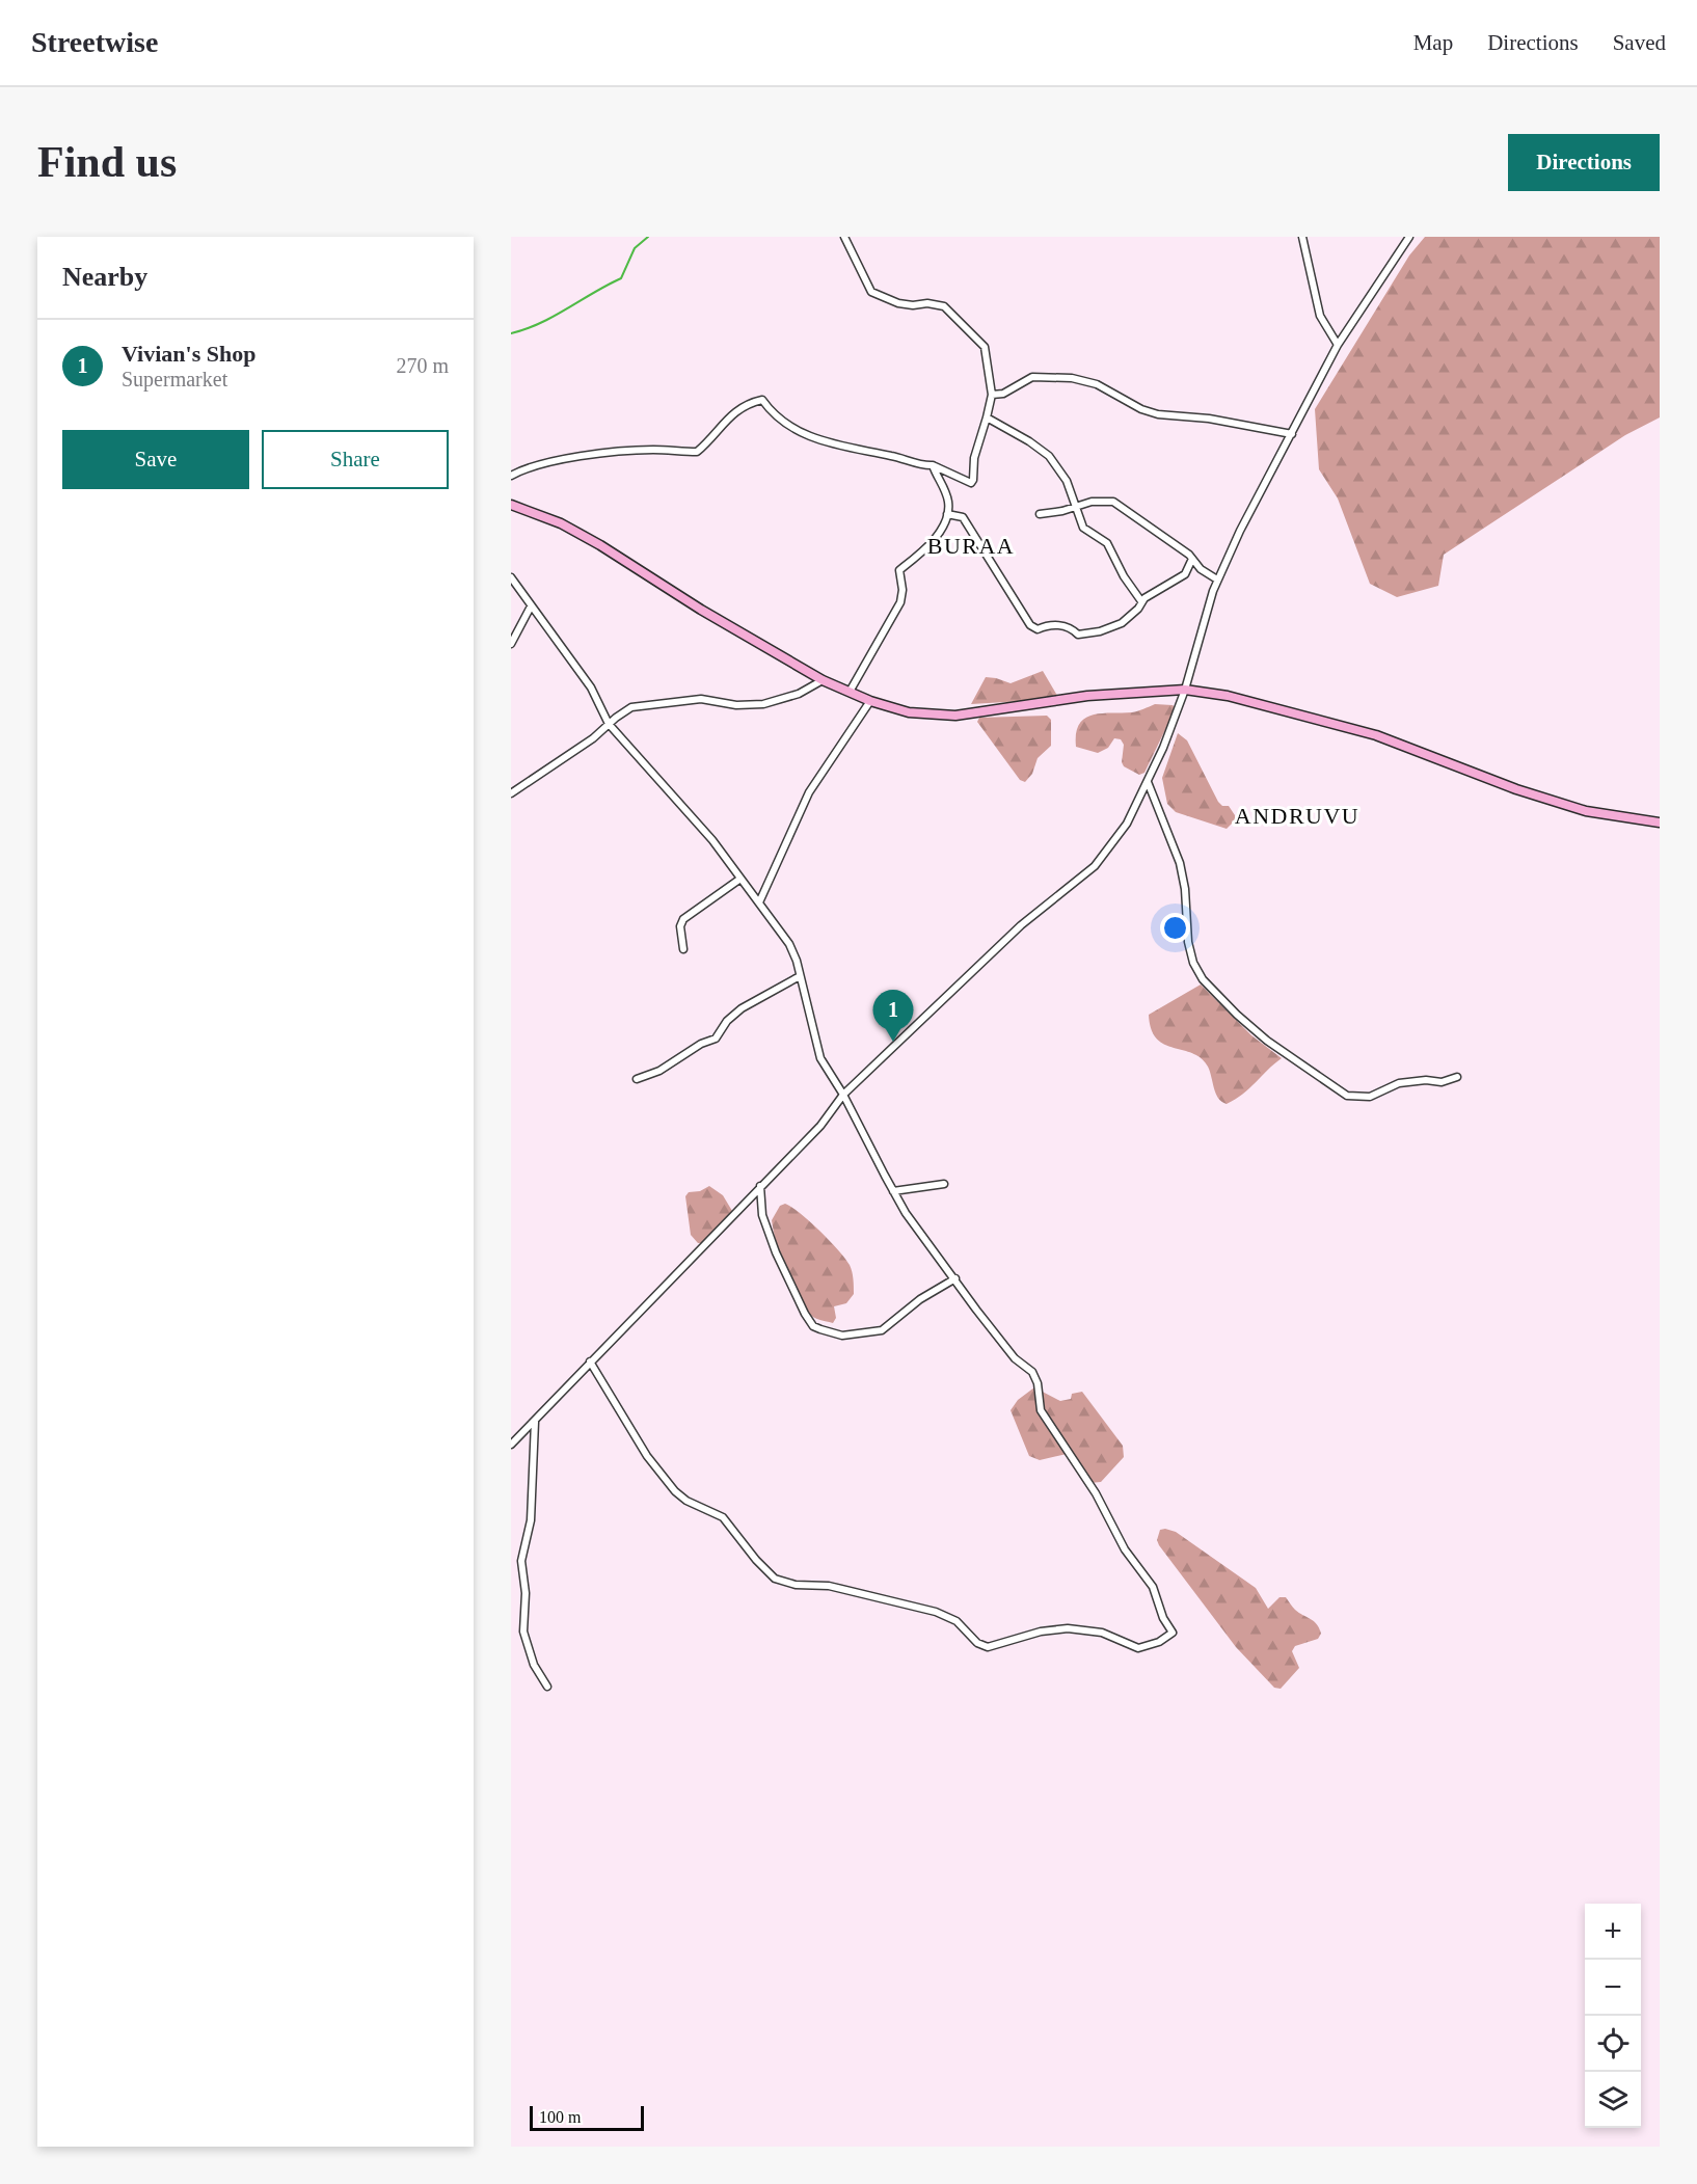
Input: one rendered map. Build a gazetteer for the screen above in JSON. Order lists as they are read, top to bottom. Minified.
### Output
{"districts":["BURAA","ANDRUVU"],"scale_bar":"100 m","page":{"header":"Streetwise","nav":["Map","Directions","Saved"],"buttons":["Directions",["Save","Share"]],"title":"Find us","heading":"Nearby","list":[{"mark":"1","name":"Vivian's Shop","note":"Supermarket","value":"270 m"}],"pins":"1","map_buttons":["+","−"],"scale":"100 m"}}
